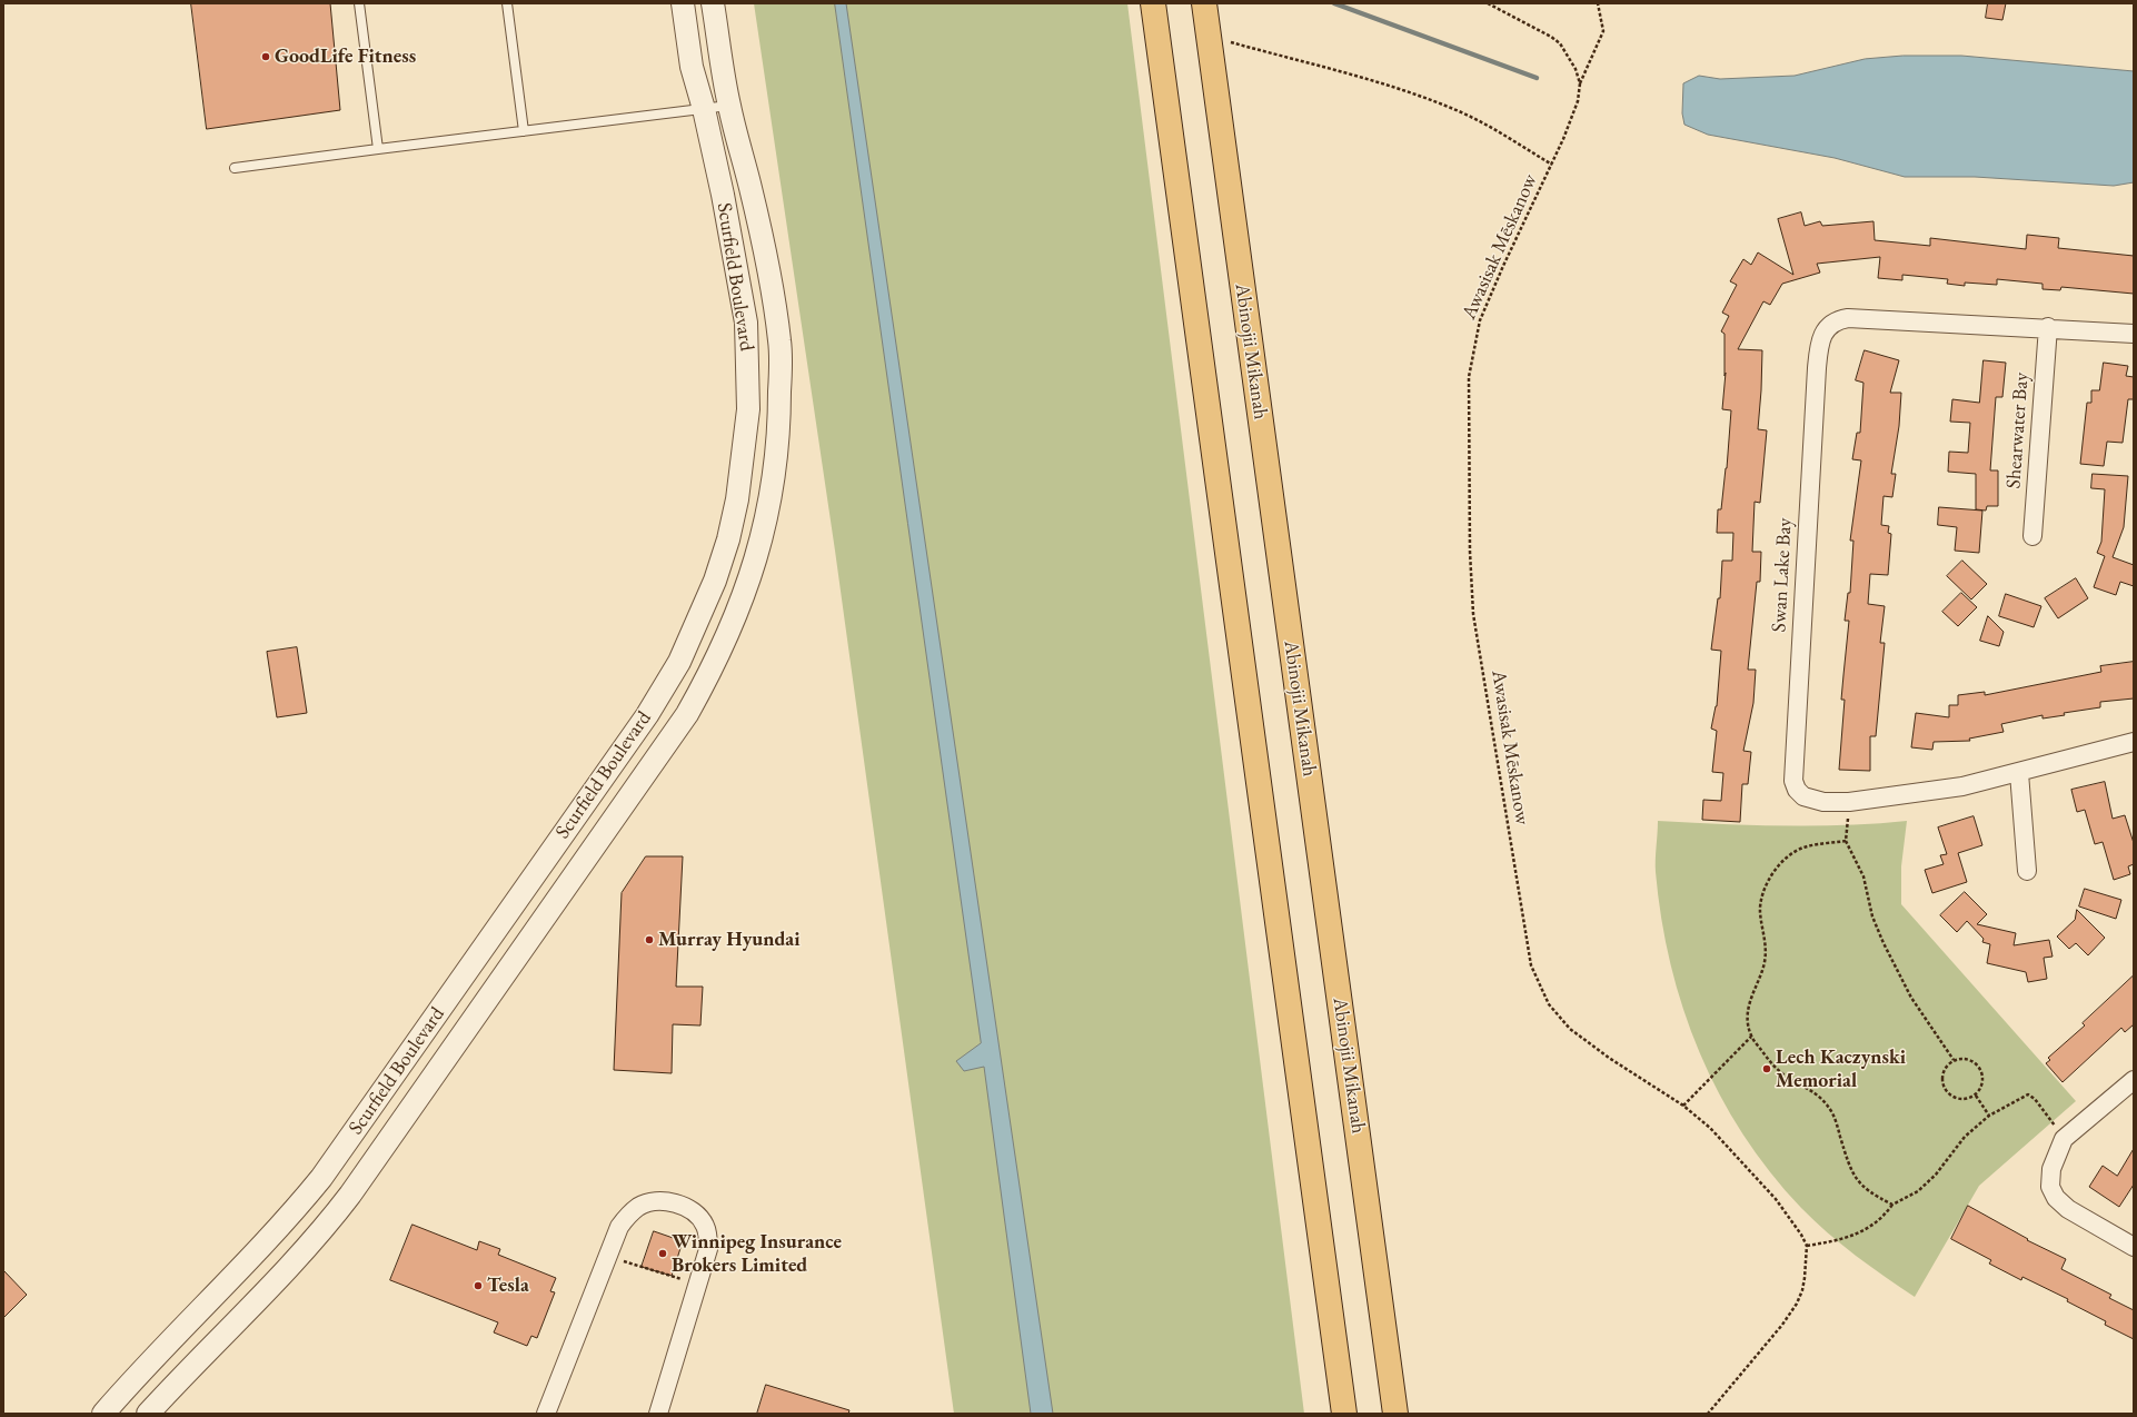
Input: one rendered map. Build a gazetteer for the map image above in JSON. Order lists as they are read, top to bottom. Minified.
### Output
{"streets":{"main road":["Abinojii Mikanah"],"street":["Scurfield Boulevard","Shearwater Bay","Swan Lake Bay"],"path":["Awasisak Mēskanow"]},"crossings":[["Shearwater Bay","Swan Lake Bay"]],"places":["GoodLife Fitness","Murray Hyundai","Lech Kaczynski Memorial","Winnipeg Insurance Brokers Limited","Tesla"]}
